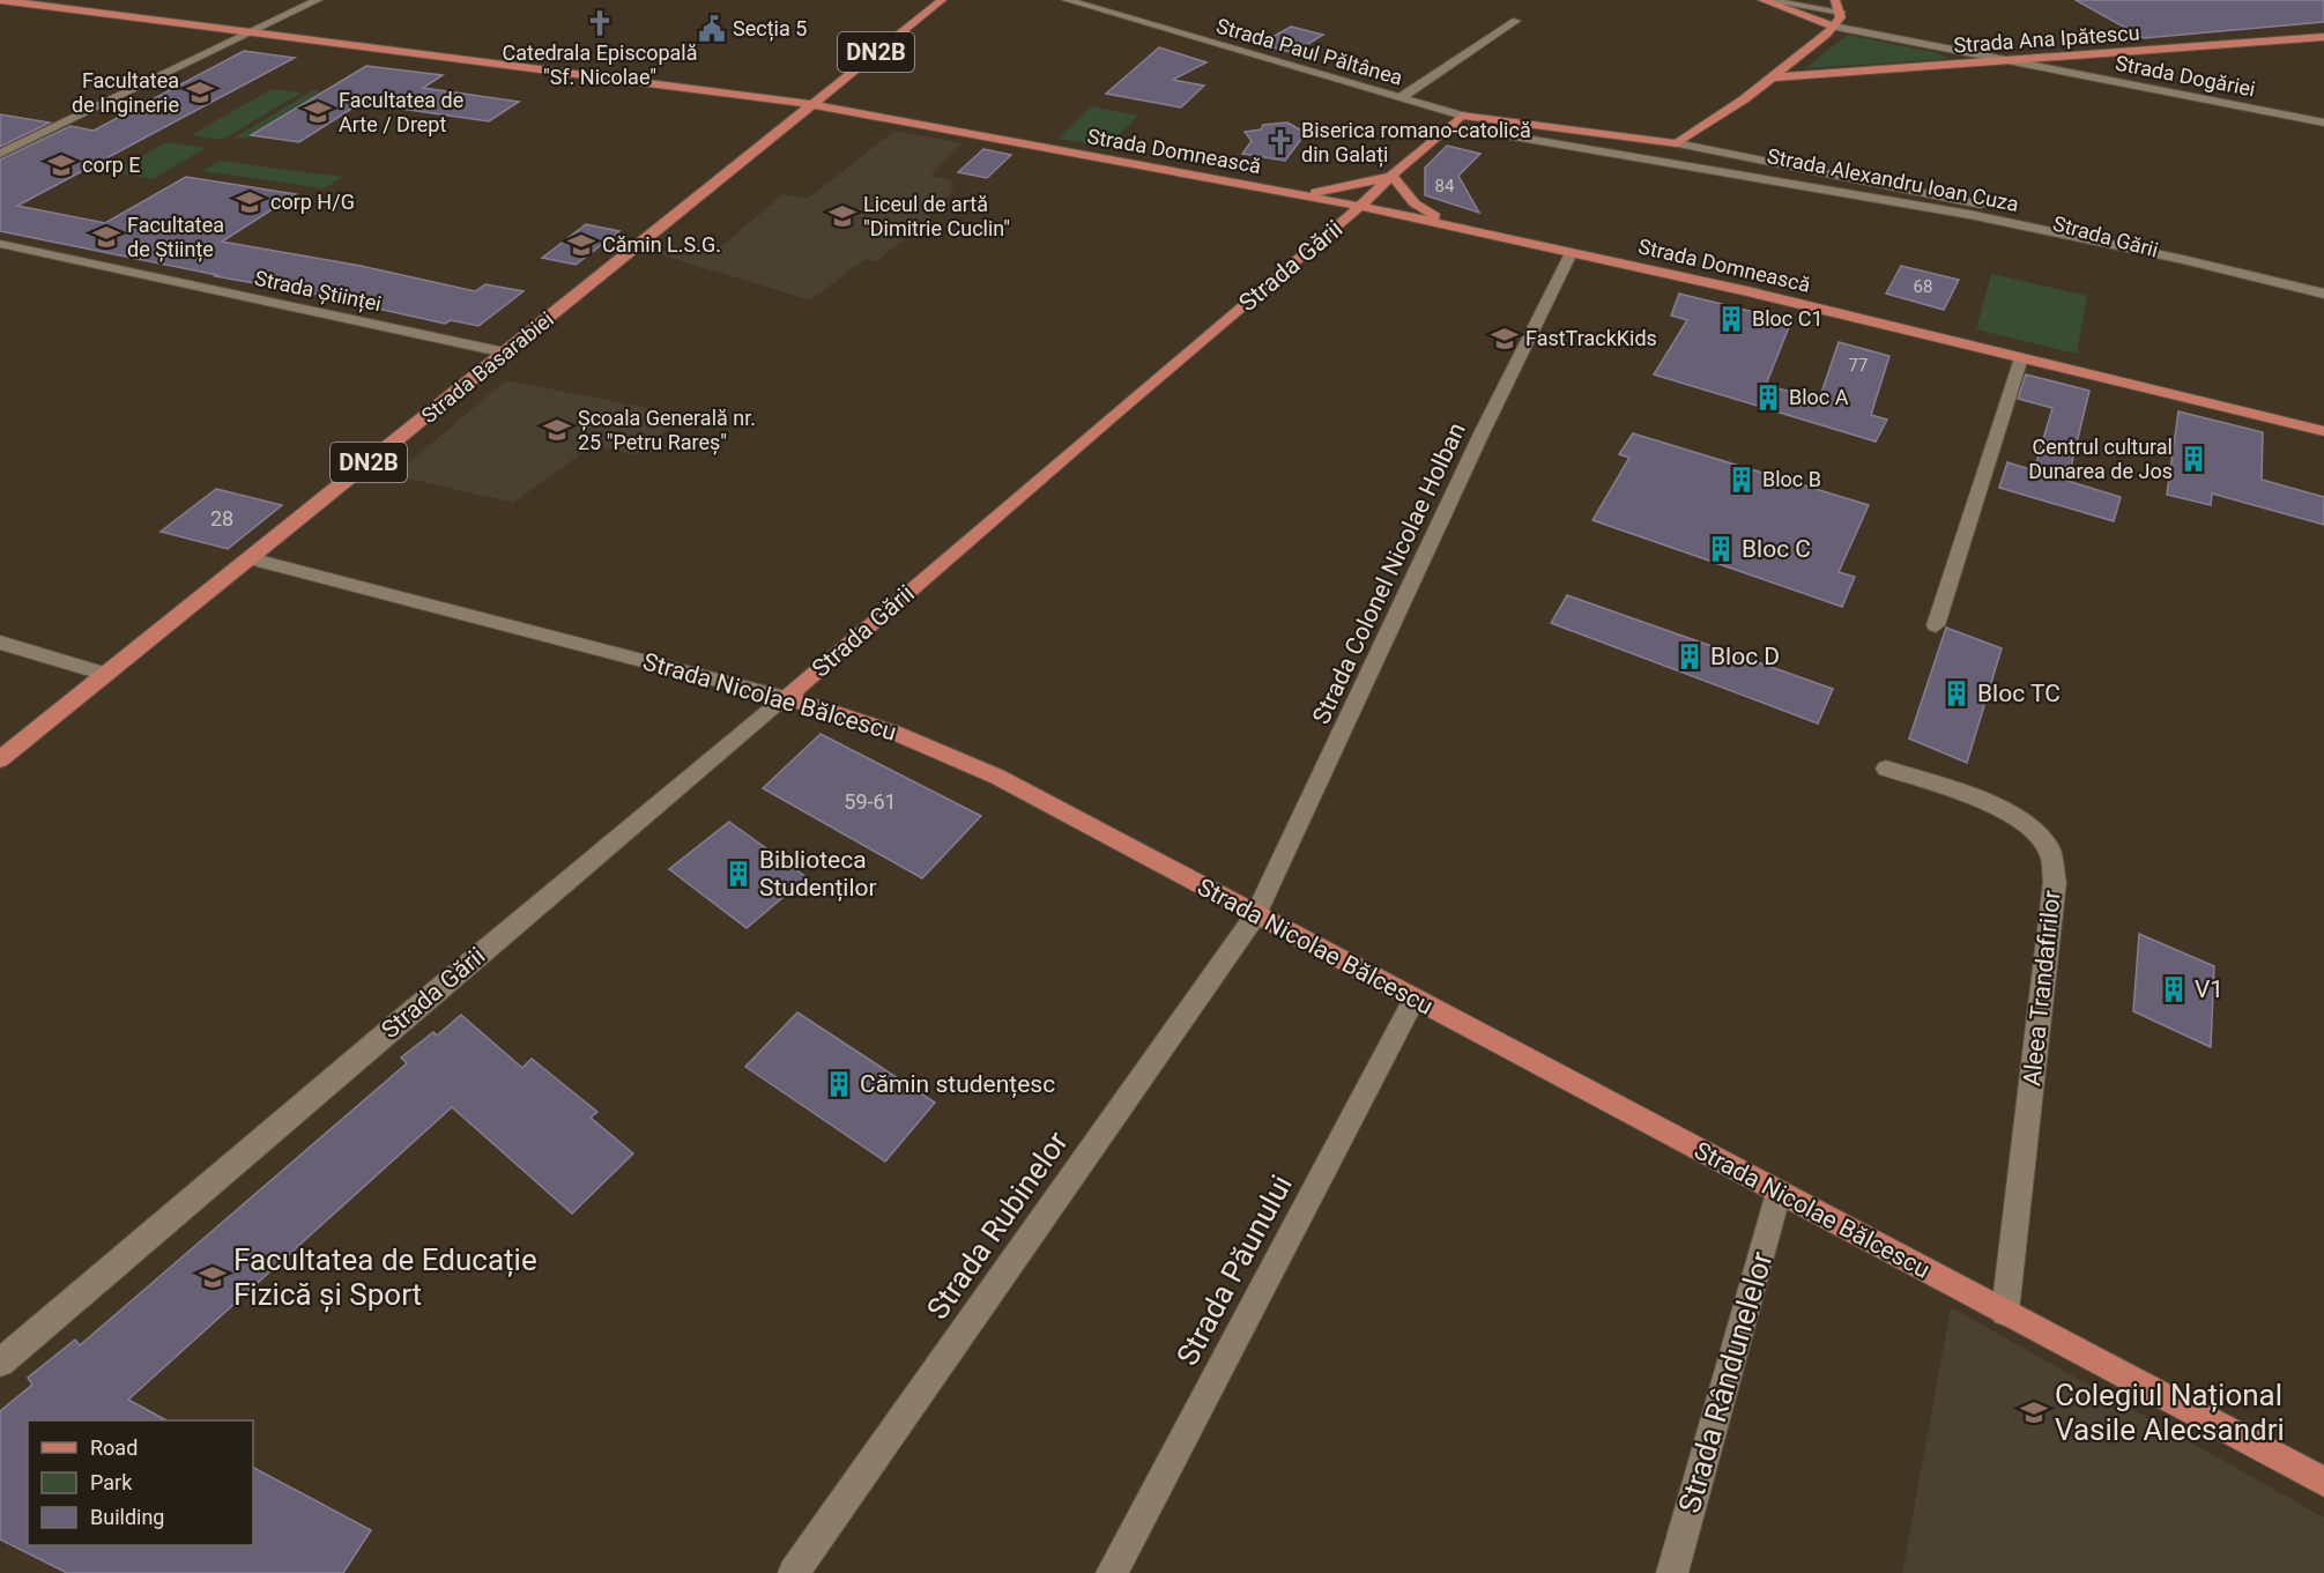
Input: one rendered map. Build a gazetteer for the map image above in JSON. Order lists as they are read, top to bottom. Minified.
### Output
{"streets":{"main road":["Strada Ana Ipătescu","DN2B","Strada Domnească","Strada Gării","Strada Basarabiei","Strada Nicolae Bălcescu"],"street":["Strada Paul Păltânea","Strada Dogăriei","Strada Alexandru Ioan Cuza","Strada Științei","Strada Colonel Nicolae Holban","Aleea Trandafirilor","Strada Rubinelor","Strada Păunului","Strada Rândunelelor"]},"crossings":[["Strada Ana Ipătescu","Strada Dogăriei"],["DN2B","Strada Domnească"],["DN2B","Strada Basarabiei"],["Strada Paul Păltânea","Strada Gării"],["Strada Domnească","Strada Gării"],["Strada Domnească","Strada Basarabiei"],["Strada Domnească","Strada Colonel Nicolae Holban"],["Strada Alexandru Ioan Cuza","Strada Gării"],["Strada Gării","Strada Nicolae Bălcescu"],["Strada Științei","Strada Basarabiei"],["Strada Basarabiei","Strada Nicolae Bălcescu"],["Strada Colonel Nicolae Holban","Strada Nicolae Bălcescu"],["Strada Colonel Nicolae Holban","Strada Rubinelor"],["Strada Nicolae Bălcescu","Aleea Trandafirilor"],["Strada Nicolae Bălcescu","Strada Rubinelor"],["Strada Nicolae Bălcescu","Strada Păunului"],["Strada Nicolae Bălcescu","Strada Rândunelelor"]],"places":{"church":["Catedrala Episcopală \"Sf. Nicolae\"","Biserica romano-catolică din Galați"],"public building":["Secția 5"],"school or university":["Facultatea de Inginerie","Facultatea de Arte / Drept","corp E","corp H/G","Liceul de artă \"Dimitrie Cuclin\"","Facultatea de Științe","Cămin L.S.G.","FastTrackKids","Școala Generală nr. 25 \"Petru Rareș\"","Facultatea de Educație Fizică și Sport","Colegiul Național Vasile Alecsandri"],"building":["Bloc C1","Bloc A","Centrul cultural Dunarea de Jos","Bloc B","Bloc C","Bloc D","Bloc TC","Biblioteca Studenților","V1","Cămin studențesc"]},"house_numbers":["84","68","77","28","59-61"],"legend":["Road","Park","Building"]}
